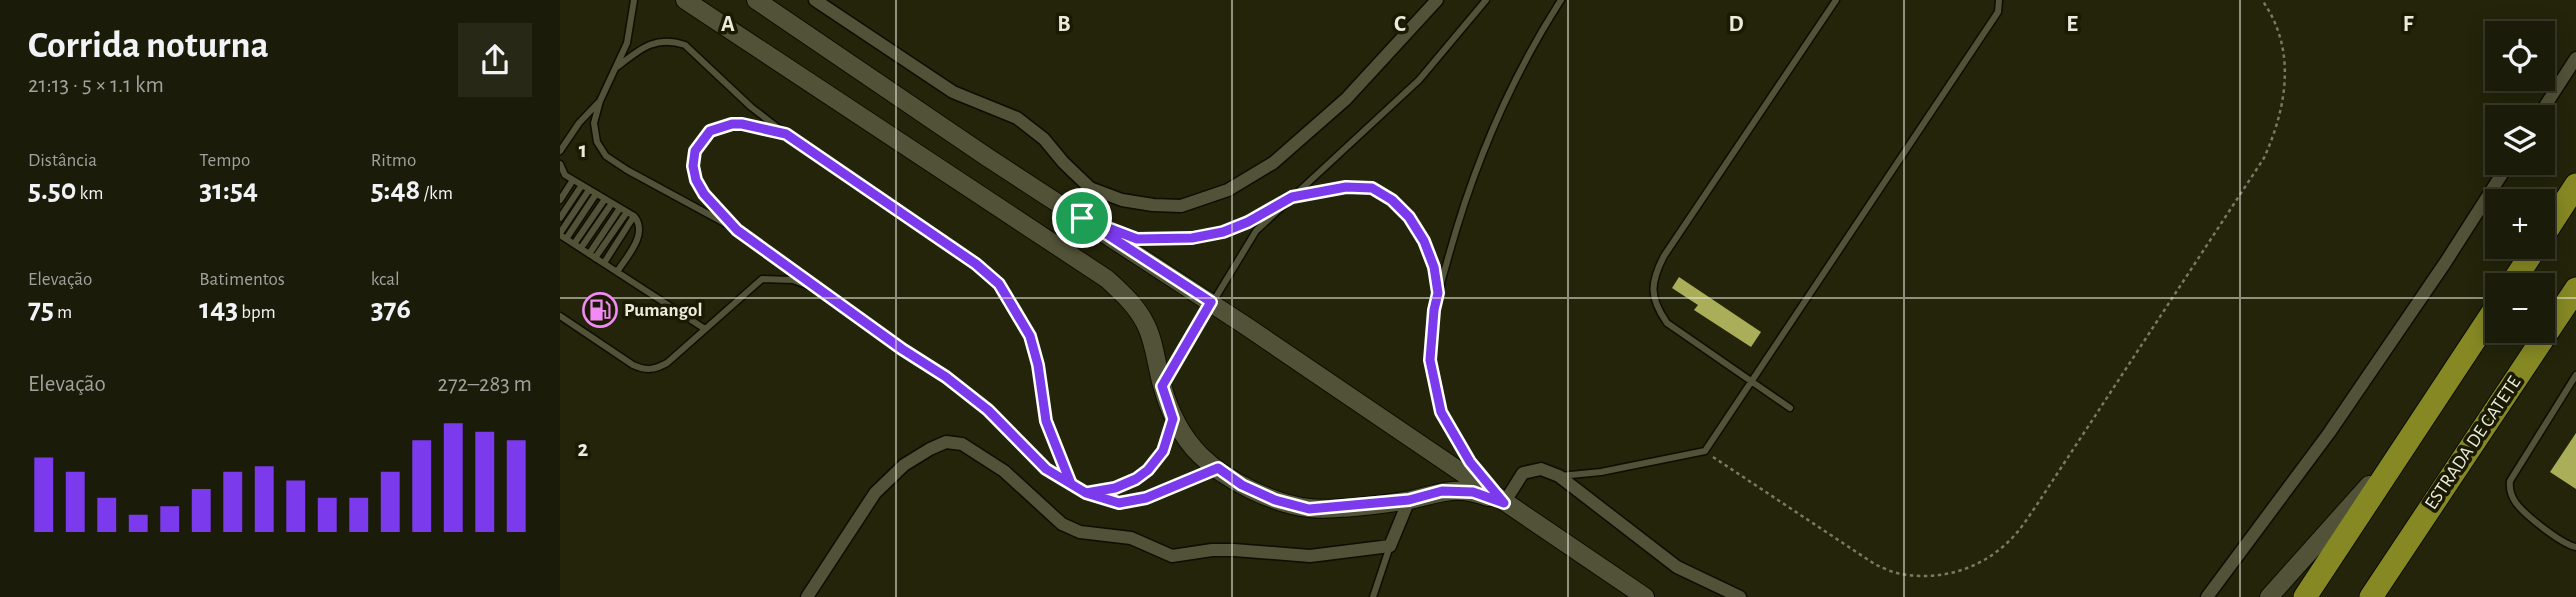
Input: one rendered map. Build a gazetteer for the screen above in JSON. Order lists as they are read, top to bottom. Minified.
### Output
{"streets":{"highway":["ESTRADA DE CATETE"]},"places":{"fuel station":["Pumangol"]},"page":{"heading":["Corrida noturna","21:13 · 5 × 1.1 km"],"map_buttons":["+","−"],"stats":[["Distância","5.50 km"],["Tempo","31:54"],["Ritmo","5:48 /km"],["Elevação","75 m"],["Batimentos","143 bpm"],["kcal","376"]],"chart":["Elevação","272–283 m"]},"grid":{"columns":["A","B","C","D","E","F"],"rows":["1","2"]}}
